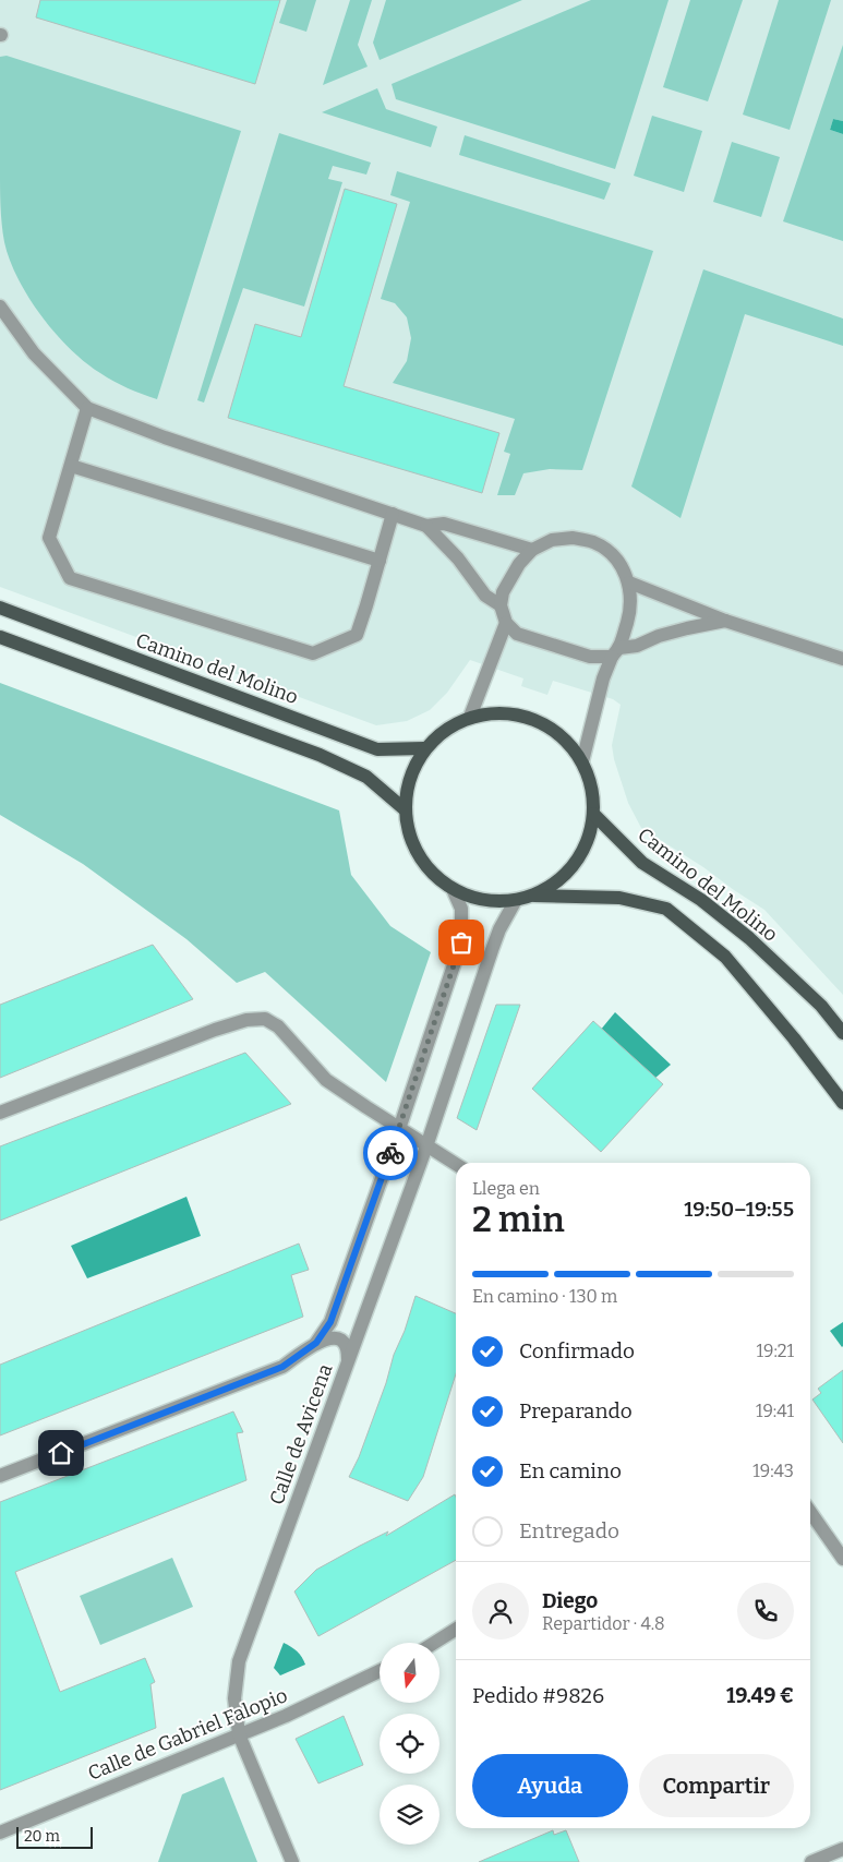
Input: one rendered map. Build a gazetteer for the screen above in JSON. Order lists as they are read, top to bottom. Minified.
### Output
{"streets":{"main road":["Camino del Molino"],"street":["Calle de Avicena","Calle de Gabriel Falopio"]},"crossings":[["Camino del Molino","Calle de Avicena"],["Calle de Avicena","Calle de Gabriel Falopio"]],"scale_bar":"20 m","north":"bottom","page":{"heading":["2 min","Llega en","19:50–19:55"],"panel":["Diego","Repartidor · 4.8","Pedido #9826","19.49 €"],"bar":"En camino · 130 m","list":[["Confirmado","19:21"],["Preparando","19:41"],["En camino","19:43"],"Entregado"],"buttons":["Ayuda","Compartir"],"scale":"20 m"}}
